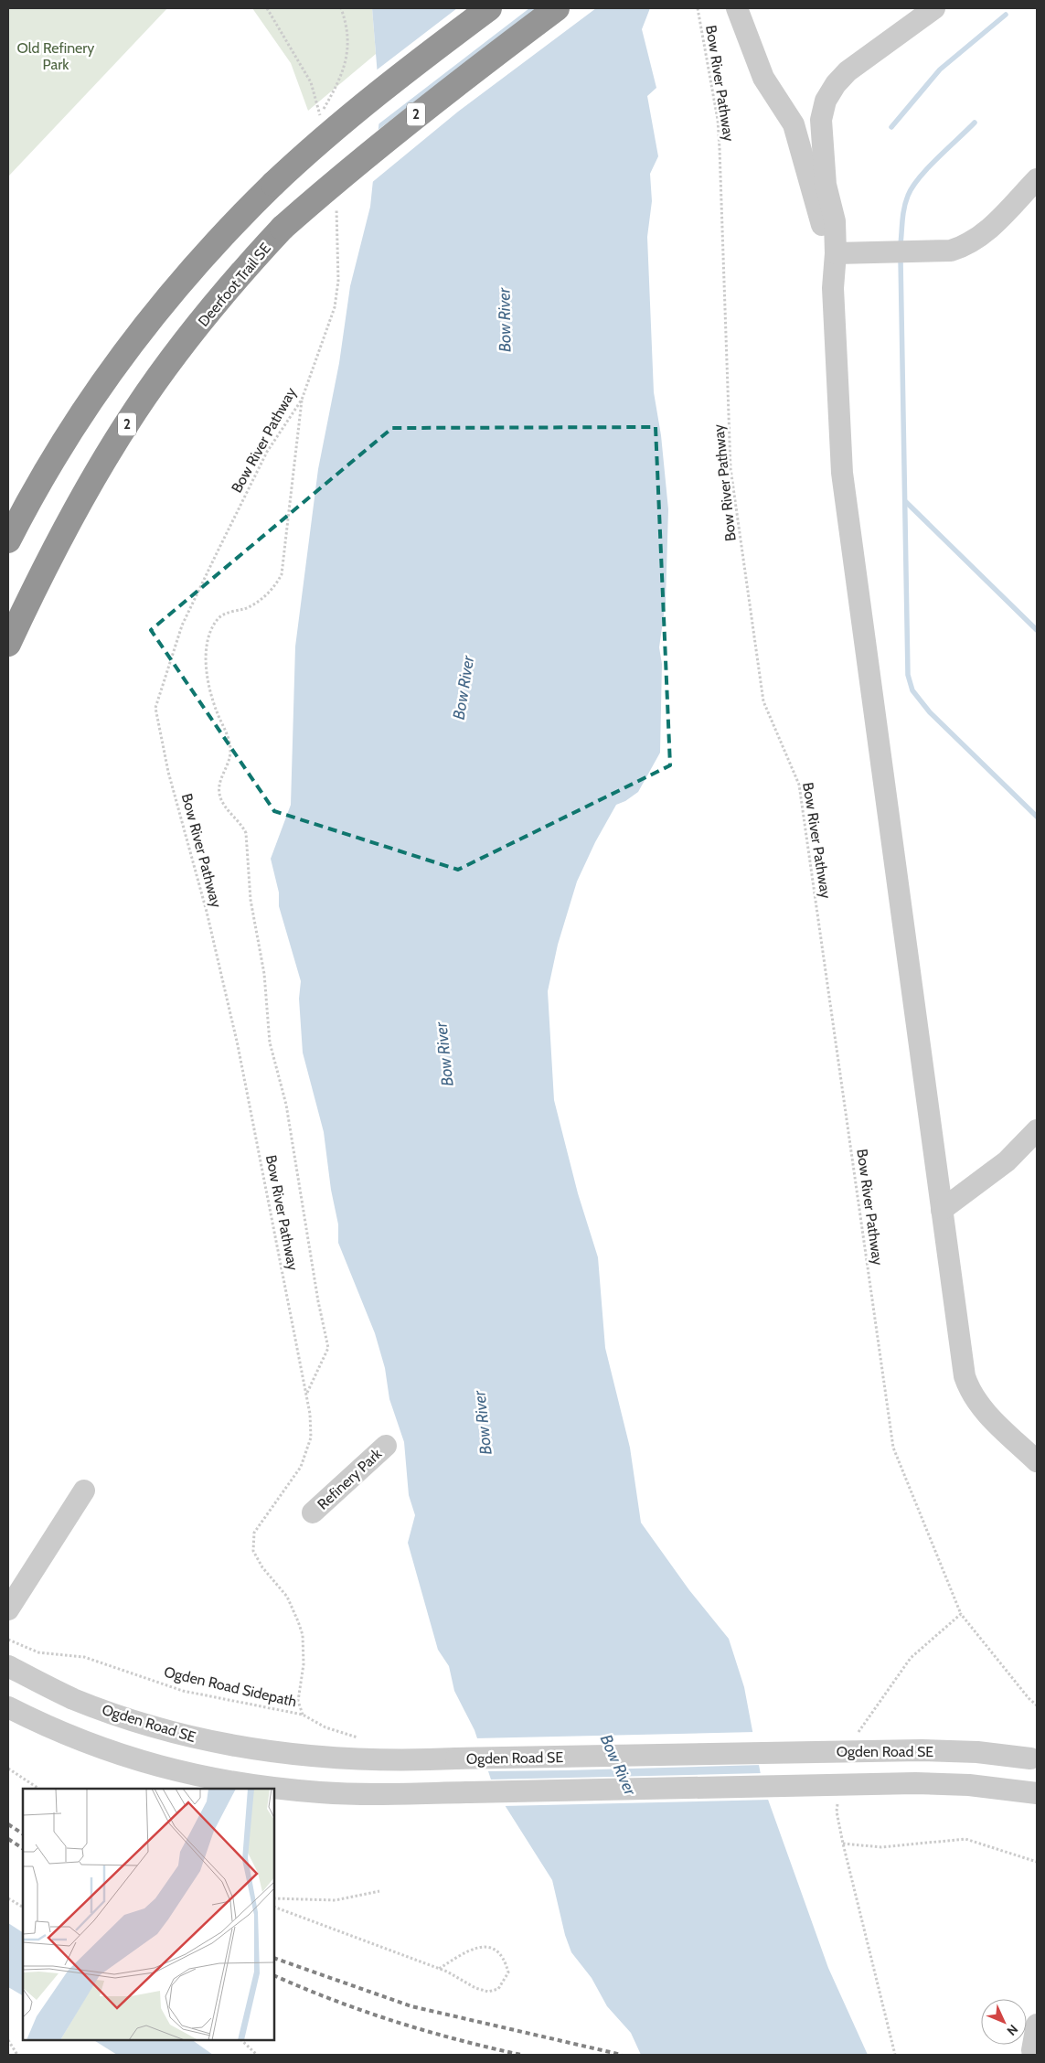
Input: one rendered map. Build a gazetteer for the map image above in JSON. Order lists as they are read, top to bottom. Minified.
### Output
{"streets":{"highway":["2","Deerfoot Trail SE"],"street":["Refinery Park","Ogden Road SE"],"path":["Bow River Pathway","Ogden Road Sidepath"]},"crossings":[["Bow River Pathway","Ogden Road Sidepath"]],"water":["Bow River"],"parks":["Old Refinery Park"],"north":"bottom right"}
